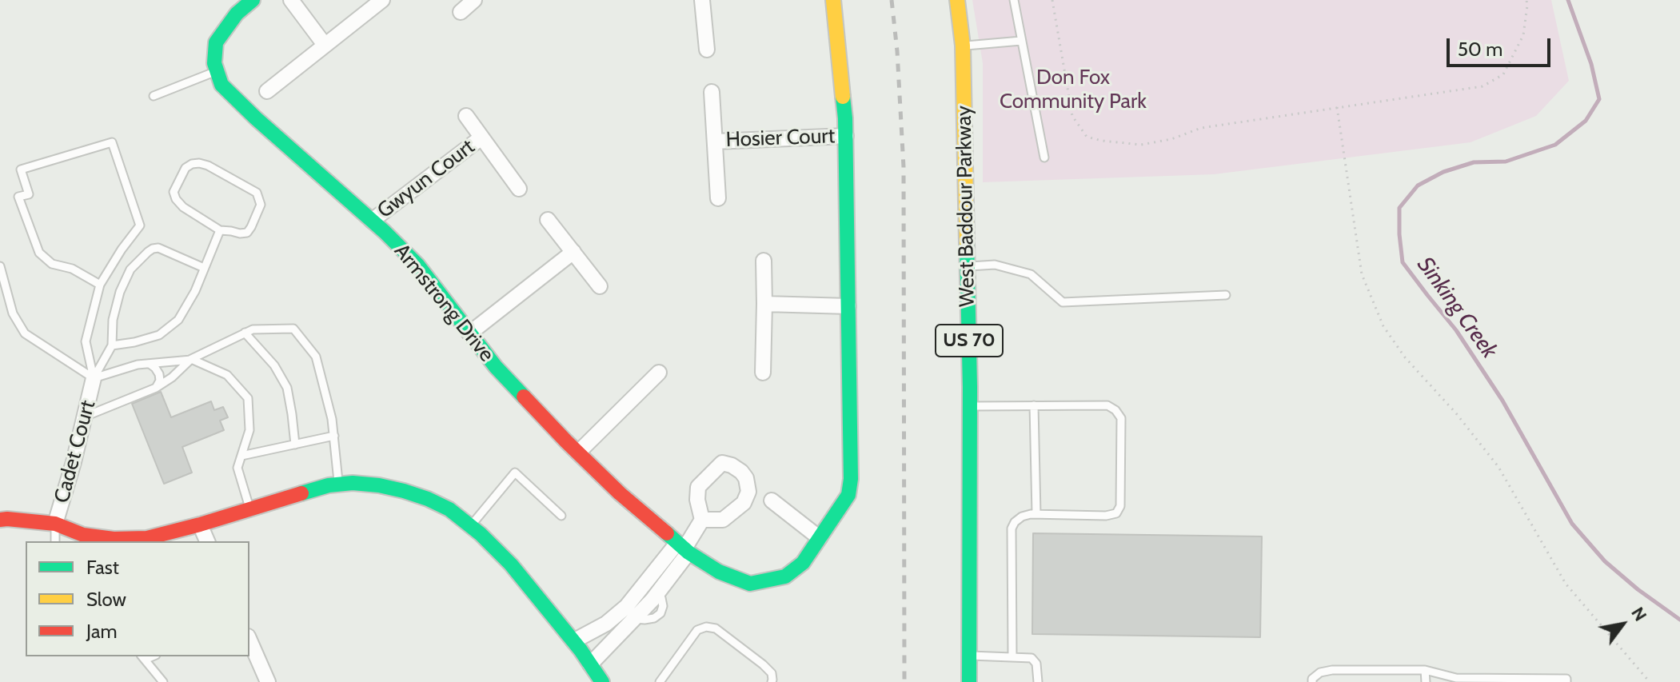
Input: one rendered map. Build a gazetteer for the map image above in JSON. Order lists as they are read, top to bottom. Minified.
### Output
{"streets":{"street":["Hosier Court","Gwyun Court","West Baddour Parkway","Armstrong Drive","US 70","Cadet Court"]},"crossings":[["Hosier Court","Armstrong Drive"],["Gwyun Court","Armstrong Drive"]],"water":["Sinking Creek"],"parks":["Don Fox Community Park"],"legend":["Fast","Slow","Jam"],"scale_bar":"50 m","north":"top right"}
